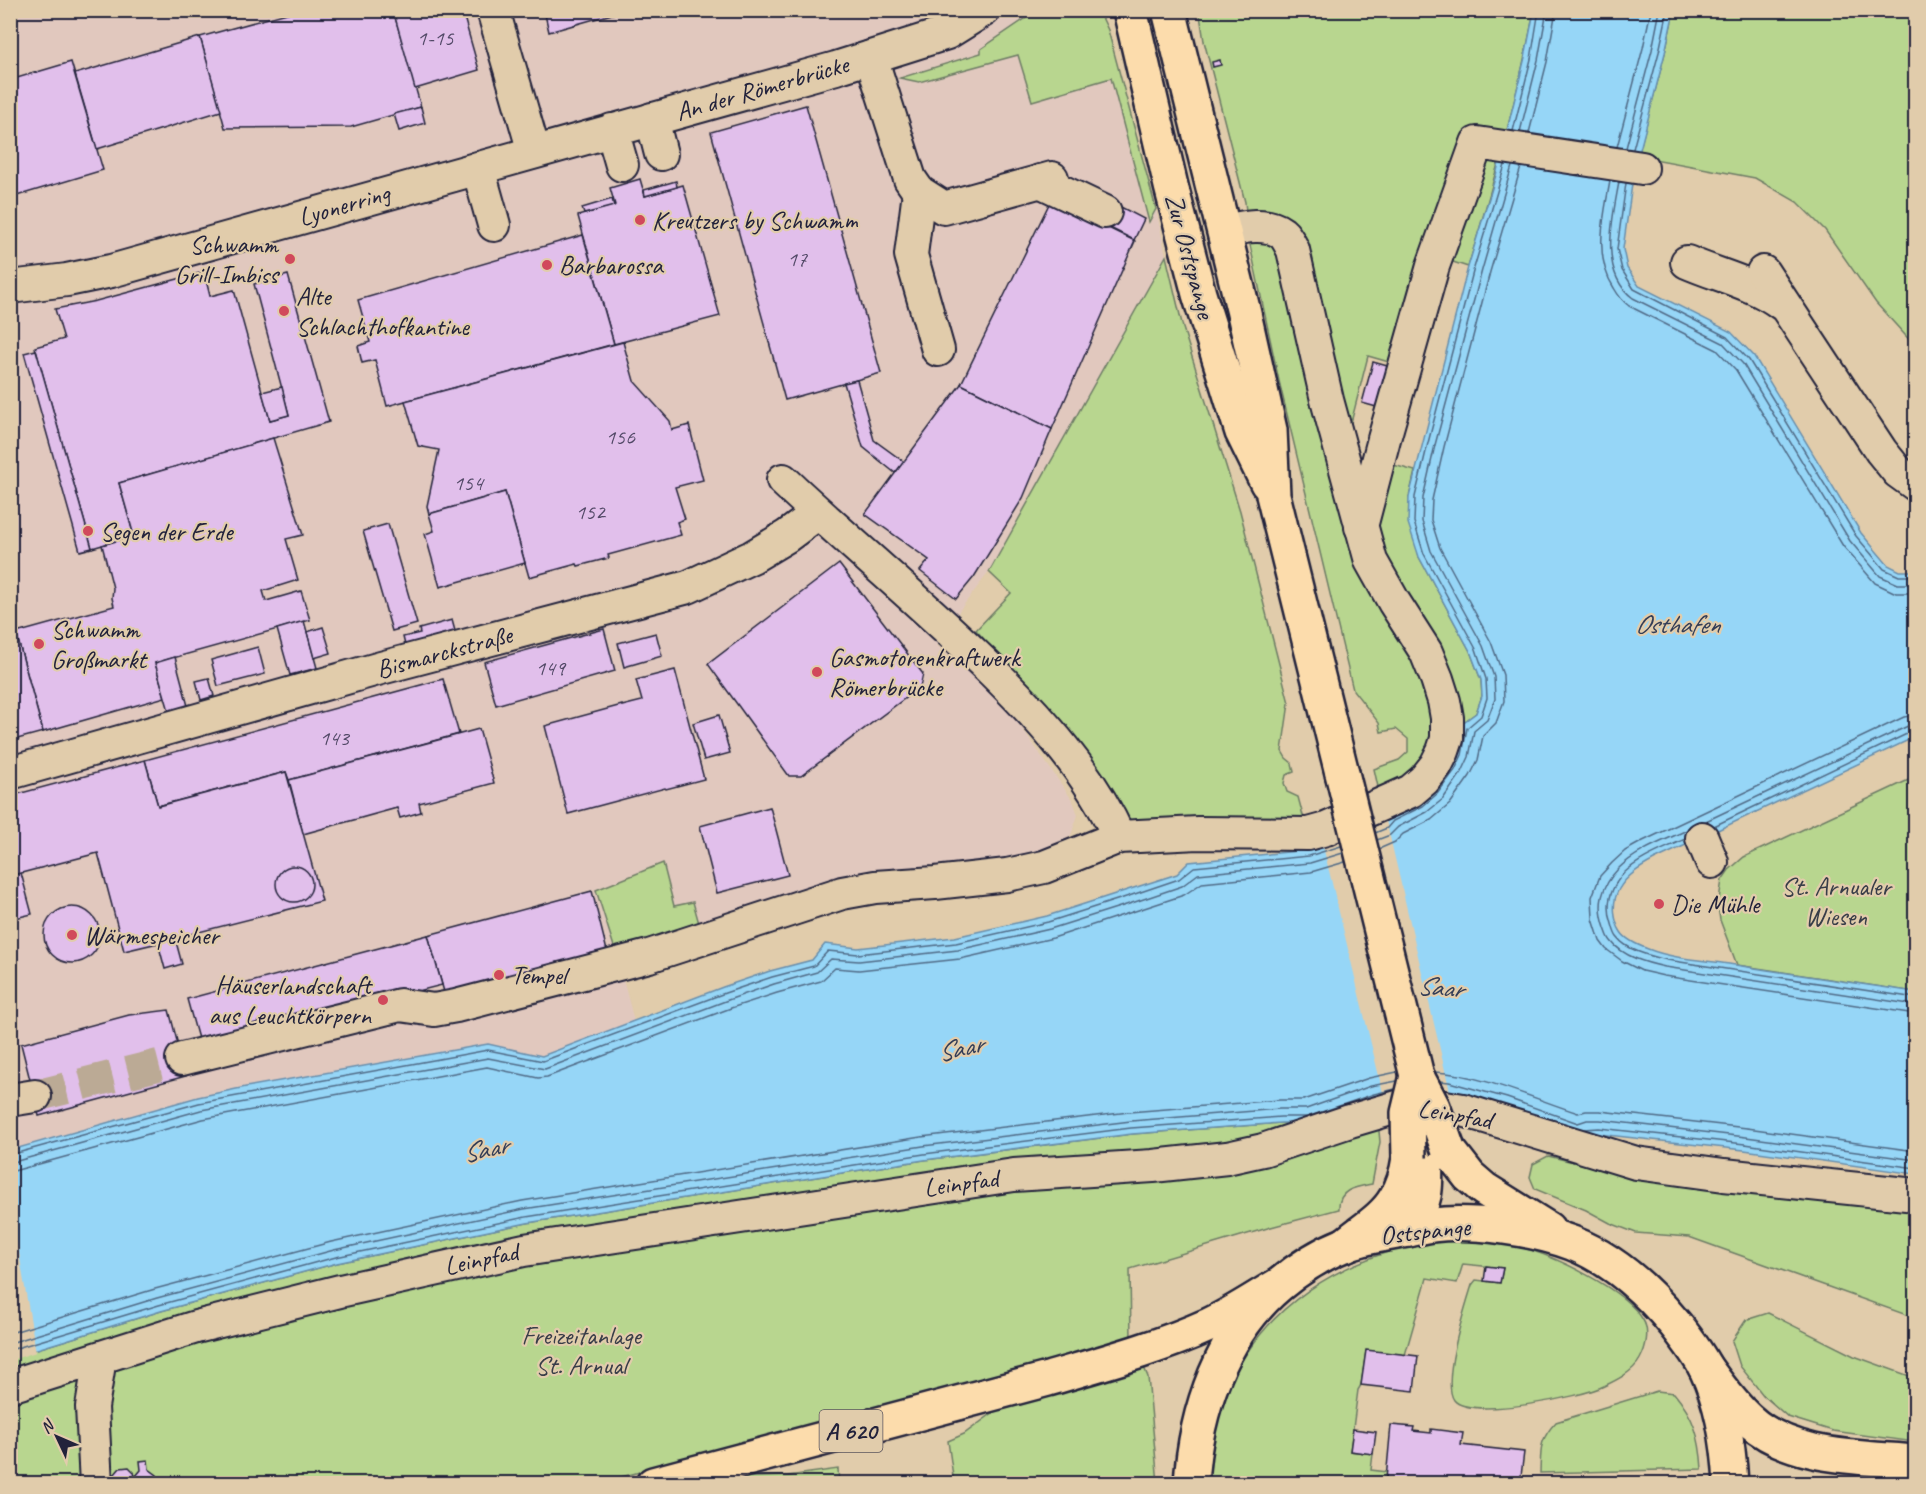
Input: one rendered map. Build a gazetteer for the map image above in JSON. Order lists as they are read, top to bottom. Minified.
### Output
{"streets":{"main road":["Zur Ostspange","Ostspange","A 620"],"street":["An der Römerbrücke","Lyonerring","Bismarckstraße","Leinpfad"]},"crossings":[["An der Römerbrücke","Lyonerring"],["Ostspange","A 620"]],"water":["Osthafen","Saar"],"parks":["St. Arnualer Wiesen","Freizeitanlage St. Arnual"],"places":["Kreutzers by Schwamm","Schwamm Grill-Imbiss","Barbarossa","Alte Schlachthofkantine","Segen der Erde","Schwamm Großmarkt","Gasmotorenkraftwerk Römerbrücke","Die Mühle","Wärmespeicher","Tempel","Häuserlandschaft aus Leuchtkörpern"],"house_numbers":["1-15","17","156","154","152","149","143"],"north":"top left"}
